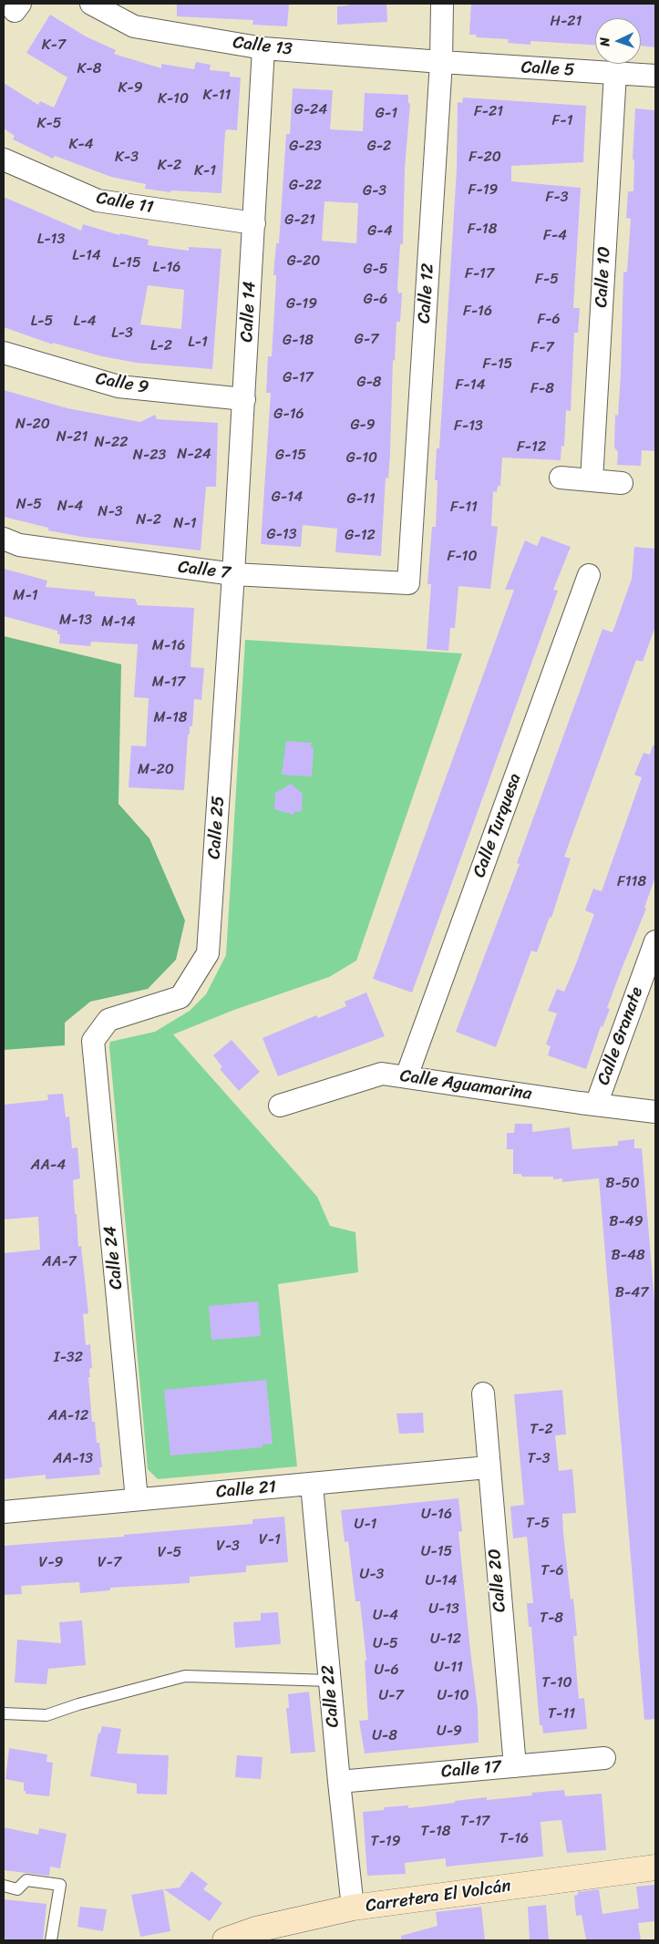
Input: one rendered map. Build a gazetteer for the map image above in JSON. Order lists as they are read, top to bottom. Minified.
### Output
{"streets":{"street":["Calle 13","Calle 5","Calle 11","Calle 10","Calle 12","Calle 14","Calle 9","Calle 7","Calle Turquesa","Calle 25","Calle Granate","Calle Aguamarina","Calle 24","Calle 21","Calle 20","Calle 22","Calle 17","Carretera El Volcán"]},"crossings":[["Calle 13","Calle 5"],["Calle 13","Calle 12"],["Calle 13","Calle 14"],["Calle 5","Calle 10"],["Calle 5","Calle 12"],["Calle 11","Calle 14"],["Calle 12","Calle 7"],["Calle 14","Calle 9"],["Calle 14","Calle 7"],["Calle 14","Calle 25"],["Calle 7","Calle 25"],["Calle Turquesa","Calle Aguamarina"],["Calle 25","Calle 24"],["Calle Granate","Calle Aguamarina"],["Calle 24","Calle 21"],["Calle 21","Calle 20"],["Calle 21","Calle 22"],["Calle 20","Calle 17"],["Calle 22","Calle 17"],["Calle 22","Carretera El Volcán"]],"house_numbers":["H-21","K-7","K-8","K-9","K-11","K-10","G-24","F-21","G-1","F-1","K-5","K-4","G-23","G-2","K-3","F-20","K-2","K-1","G-22","F-19","G-3","F-3","G-21","F-18","G-4","F-4","L-13","L-14","G-20","L-15","L-16","G-5","F-17","F-5","G-6","G-19","F-16","F-6","L-5","L-4","L-3","G-7","G-18","L-1","L-2","F-7","F-15","G-17","G-8","F-14","F-8","G-16","N-20","G-9","F-13","N-21","N-22","F-12","N-24","N-23","G-15","G-10","G-14","G-11","N-5","N-4","F-11","N-3","N-2","N-1","G-13","G-12","F-10","M-1","M-13","M-14","M-16","M-17","M-18","M-20","F118","AA-4","B-50","B-49","B-48","AA-7","B-47","I-32","AA-12","T-2","AA-13","T-3","U-16","T-5","U-1","V-1","V-3","U-15","V-5","V-9","V-7","T-6","U-3","U-14","U-13","U-4","T-8","U-12","U-5","U-11","U-6","T-10","U-7","U-10","T-11","U-9","U-8","T-17","T-18","T-16","T-19"],"north":"left"}
